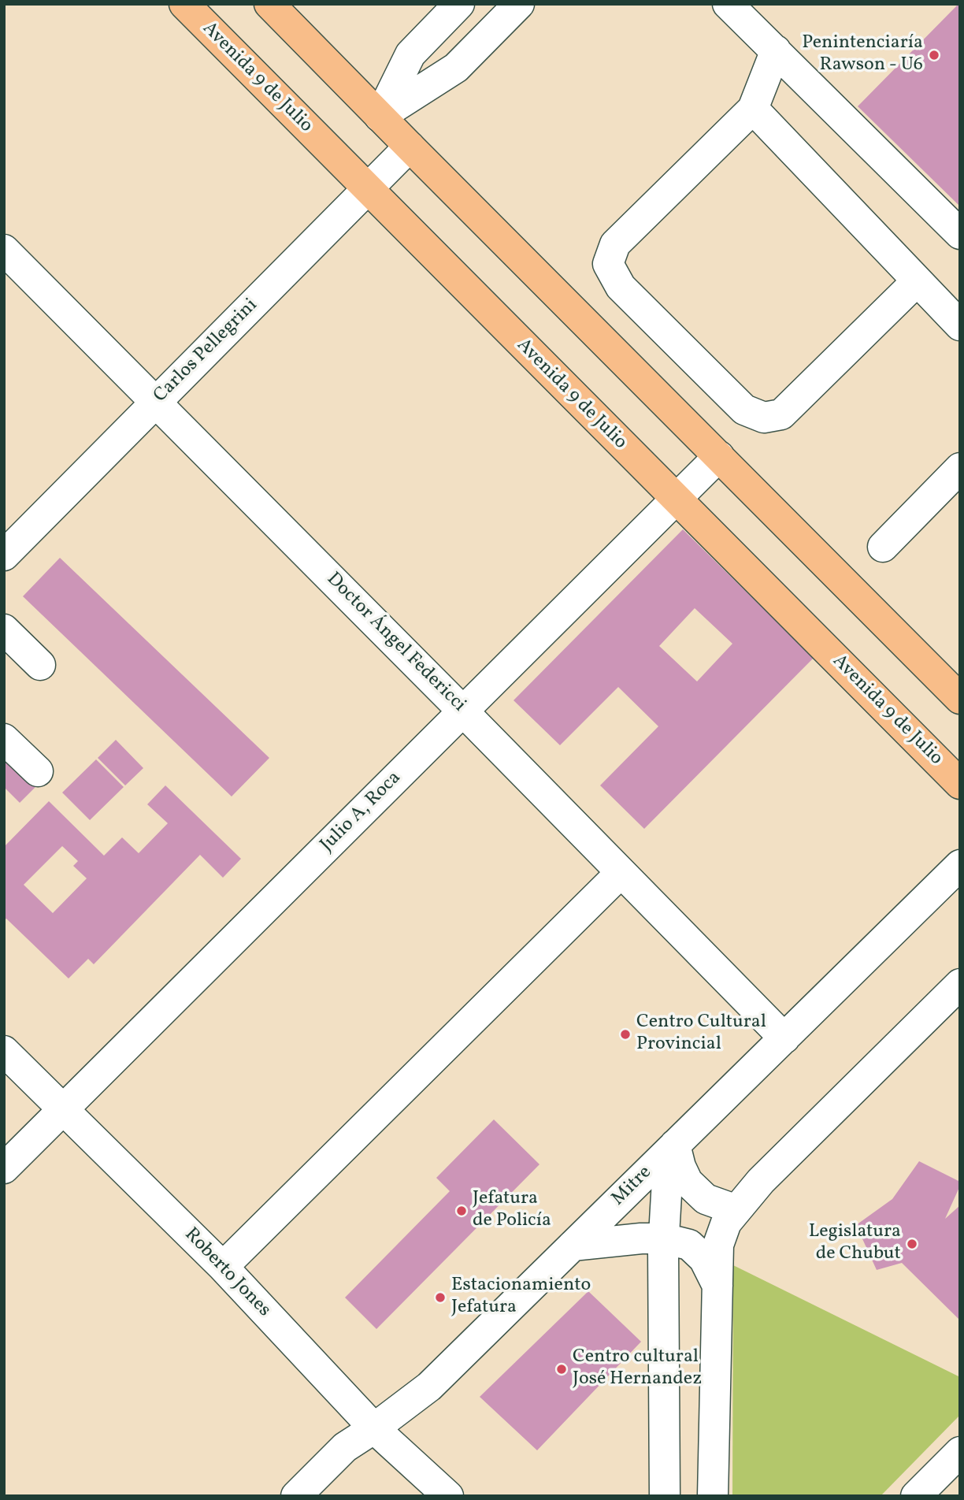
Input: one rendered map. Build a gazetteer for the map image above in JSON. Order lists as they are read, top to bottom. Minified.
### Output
{"streets":{"main road":["Avenida 9 de Julio"],"street":["Carlos Pellegrini","Doctor Ángel Federicci","Julio A, Roca","Mitre","Roberto Jones"]},"crossings":[["Avenida 9 de Julio","Carlos Pellegrini"],["Avenida 9 de Julio","Julio A, Roca"],["Carlos Pellegrini","Doctor Ángel Federicci"],["Doctor Ángel Federicci","Julio A, Roca"],["Doctor Ángel Federicci","Mitre"],["Julio A, Roca","Roberto Jones"],["Mitre","Roberto Jones"]],"places":["Penintenciaría Rawson - U6","Centro Cultural Provincial","Jefatura de Policía","Legislatura de Chubut","Estacionamiento Jefatura","Centro cultural José Hernandez"]}
